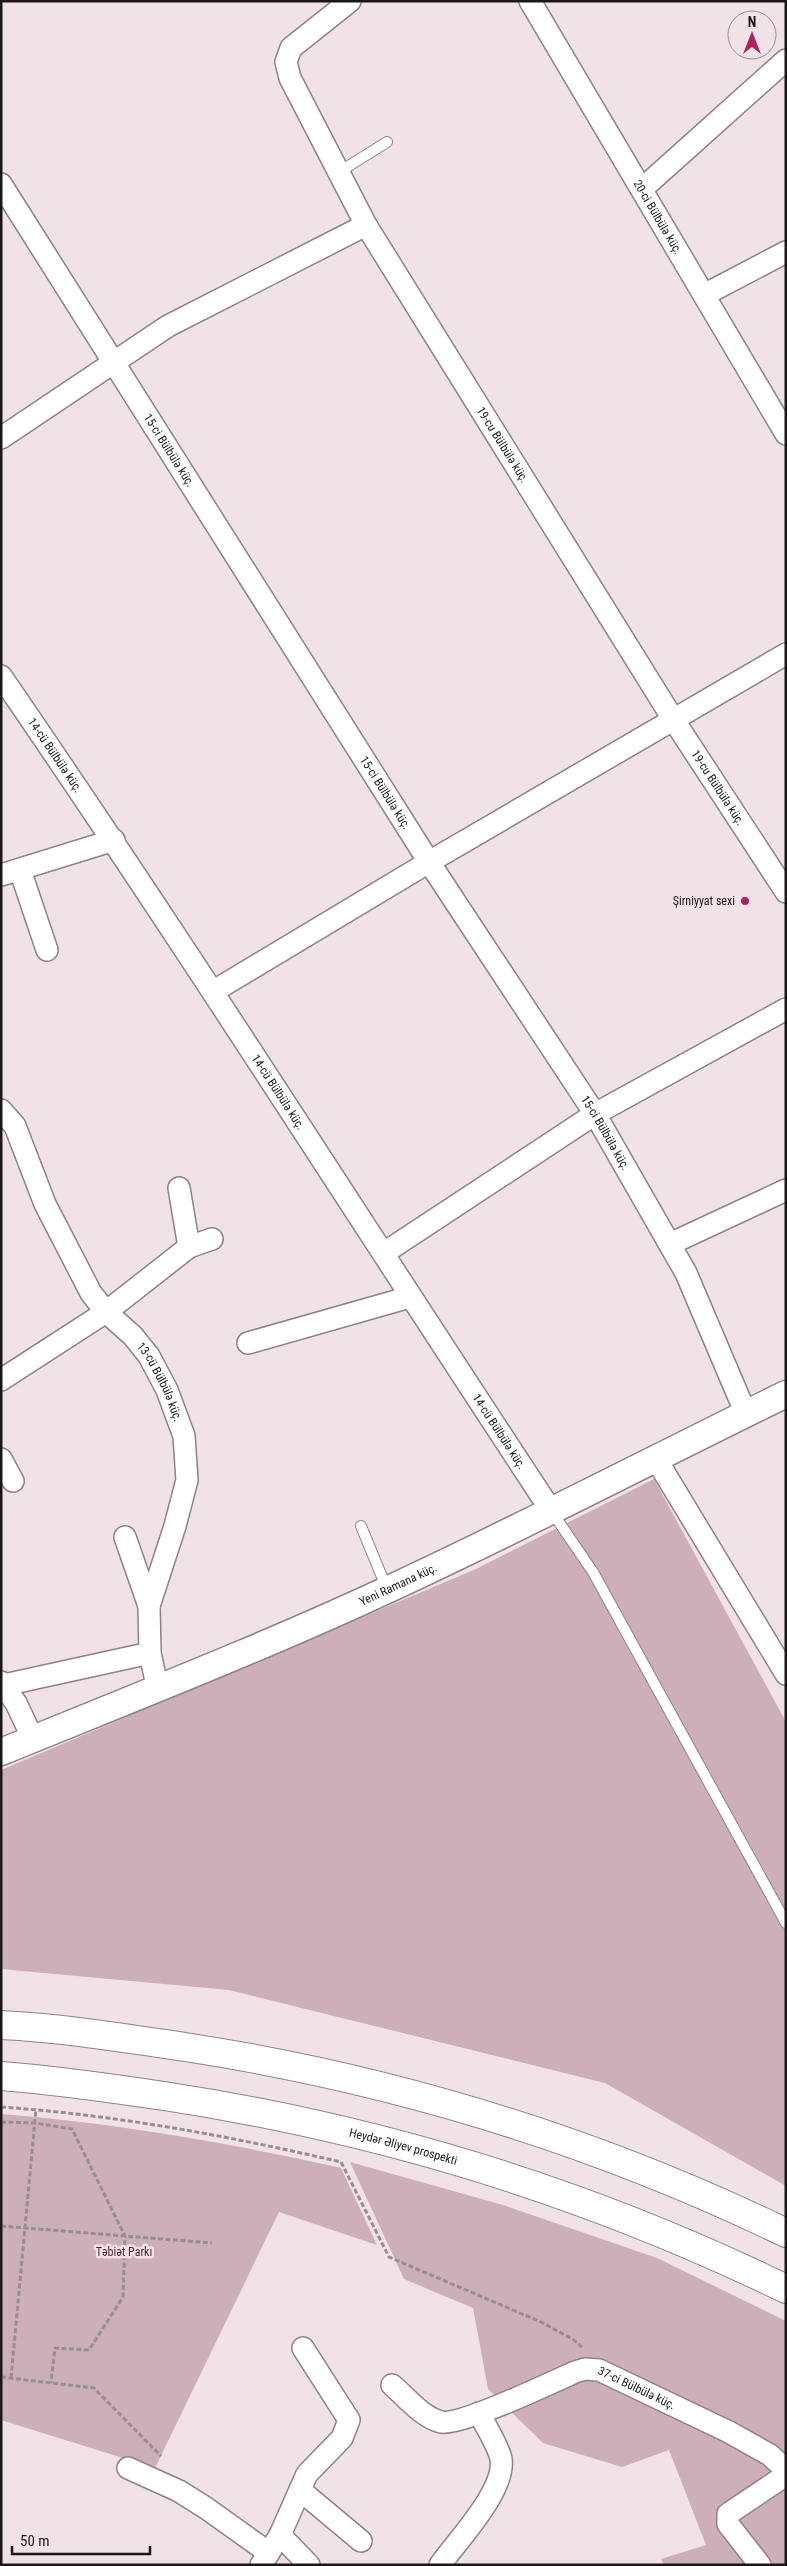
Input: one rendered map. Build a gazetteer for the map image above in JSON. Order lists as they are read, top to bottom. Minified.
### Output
{"streets":{"highway":["Heydər Əliyev prospekti"],"street":["20-ci Bülbülə küç.","19-cu Bülbülə küç.","15-ci Bülbülə küç.","14-cü Bülbülə küç.","13-cü Bülbülə küç.","Yeni Ramana küç.","37-ci Bülbülə küç."]},"crossings":[["15-ci Bülbülə küç.","Yeni Ramana küç."],["14-cü Bülbülə küç.","Yeni Ramana küç."],["13-cü Bülbülə küç.","Yeni Ramana küç."]],"parks":["Təbiət Parkı"],"places":["Şirniyyat sexi"],"scale_bar":"50 m","north":"top"}
